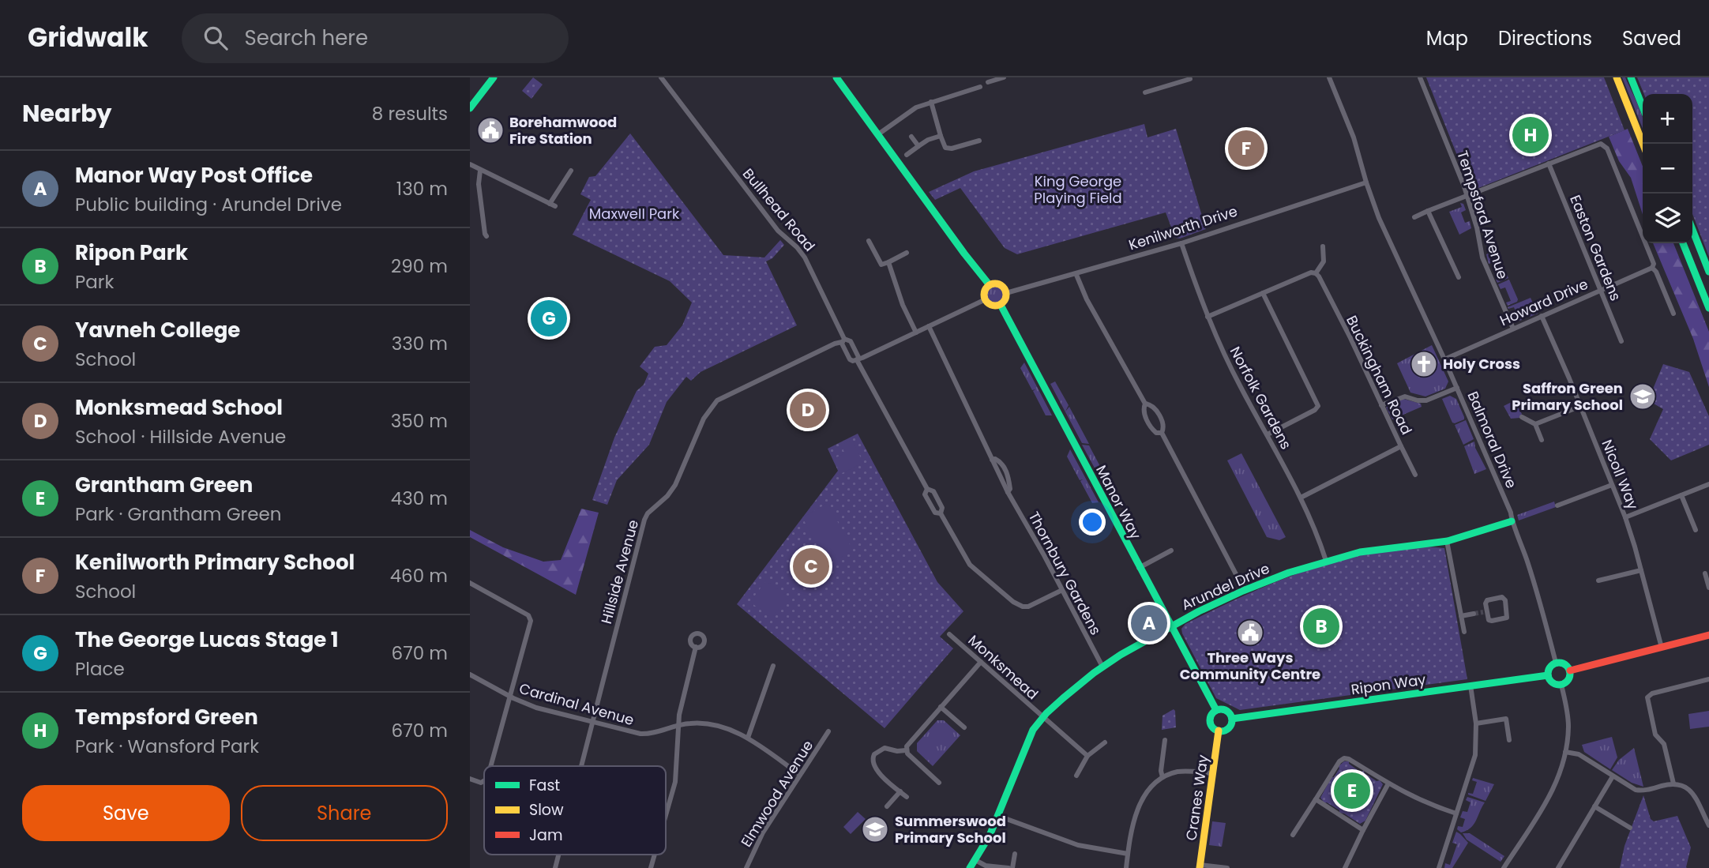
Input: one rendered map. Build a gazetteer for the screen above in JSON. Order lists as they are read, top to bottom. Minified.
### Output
{"streets":{"main road":["Manor Way","Arundel Drive","Ripon Way","Cranes Way"],"street":["Bullhead Road","Tempsford Avenue","Kenilworth Drive","Easton Gardens","Howard Drive","Buckingham Road","Norfolk Gardens","Balmoral Drive","Nicoll Way","Hillside Avenue","Thornbury Gardens","Monksmead","Cardinal Avenue","Elmwood Avenue"]},"crossings":[["Bullhead Road","Hillside Avenue"],["Bullhead Road","Thornbury Gardens"],["Tempsford Avenue","Howard Drive"],["Kenilworth Drive","Norfolk Gardens"],["Kenilworth Drive","Balmoral Drive"],["Kenilworth Drive","Manor Way"],["Easton Gardens","Howard Drive"],["Howard Drive","Balmoral Drive"],["Howard Drive","Nicoll Way"],["Buckingham Road","Norfolk Gardens"],["Norfolk Gardens","Arundel Drive"],["Balmoral Drive","Arundel Drive"],["Balmoral Drive","Ripon Way"],["Manor Way","Arundel Drive"],["Manor Way","Ripon Way"],["Manor Way","Cranes Way"],["Hillside Avenue","Cardinal Avenue"],["Thornbury Gardens","Arundel Drive"],["Arundel Drive","Monksmead"],["Ripon Way","Cranes Way"],["Cardinal Avenue","Elmwood Avenue"]],"parks":["King George Playing Field","Maxwell Park"],"places":{"public building":["Borehamwood Fire Station","Three Ways Community Centre"],"church":["Holy Cross"],"school or university":["Saffron Green Primary School","Summerswood Primary School"]},"legend":["Fast","Slow","Jam"],"page":{"header":"Gridwalk","search":"Search here","nav":["Map","Directions","Saved"],"heading":["Nearby","8 results"],"map_buttons":["+","−"],"pins":["H","F","G","D","C","A","B","E"],"list":[{"mark":"A","name":"Manor Way Post Office","note":"Public building · Arundel Drive","value":"130 m"},{"mark":"B","name":"Ripon Park","note":"Park","value":"290 m"},{"mark":"C","name":"Yavneh College","note":"School","value":"330 m"},{"mark":"D","name":"Monksmead School","note":"School · Hillside Avenue","value":"350 m"},{"mark":"E","name":"Grantham Green","note":"Park · Grantham Green","value":"430 m"},{"mark":"F","name":"Kenilworth Primary School","note":"School","value":"460 m"},{"mark":"G","name":"The George Lucas Stage 1","note":"Place","value":"670 m"},{"mark":"H","name":"Tempsford Green","note":"Park · Wansford Park","value":"670 m"}],"buttons":["Save","Share"]}}
